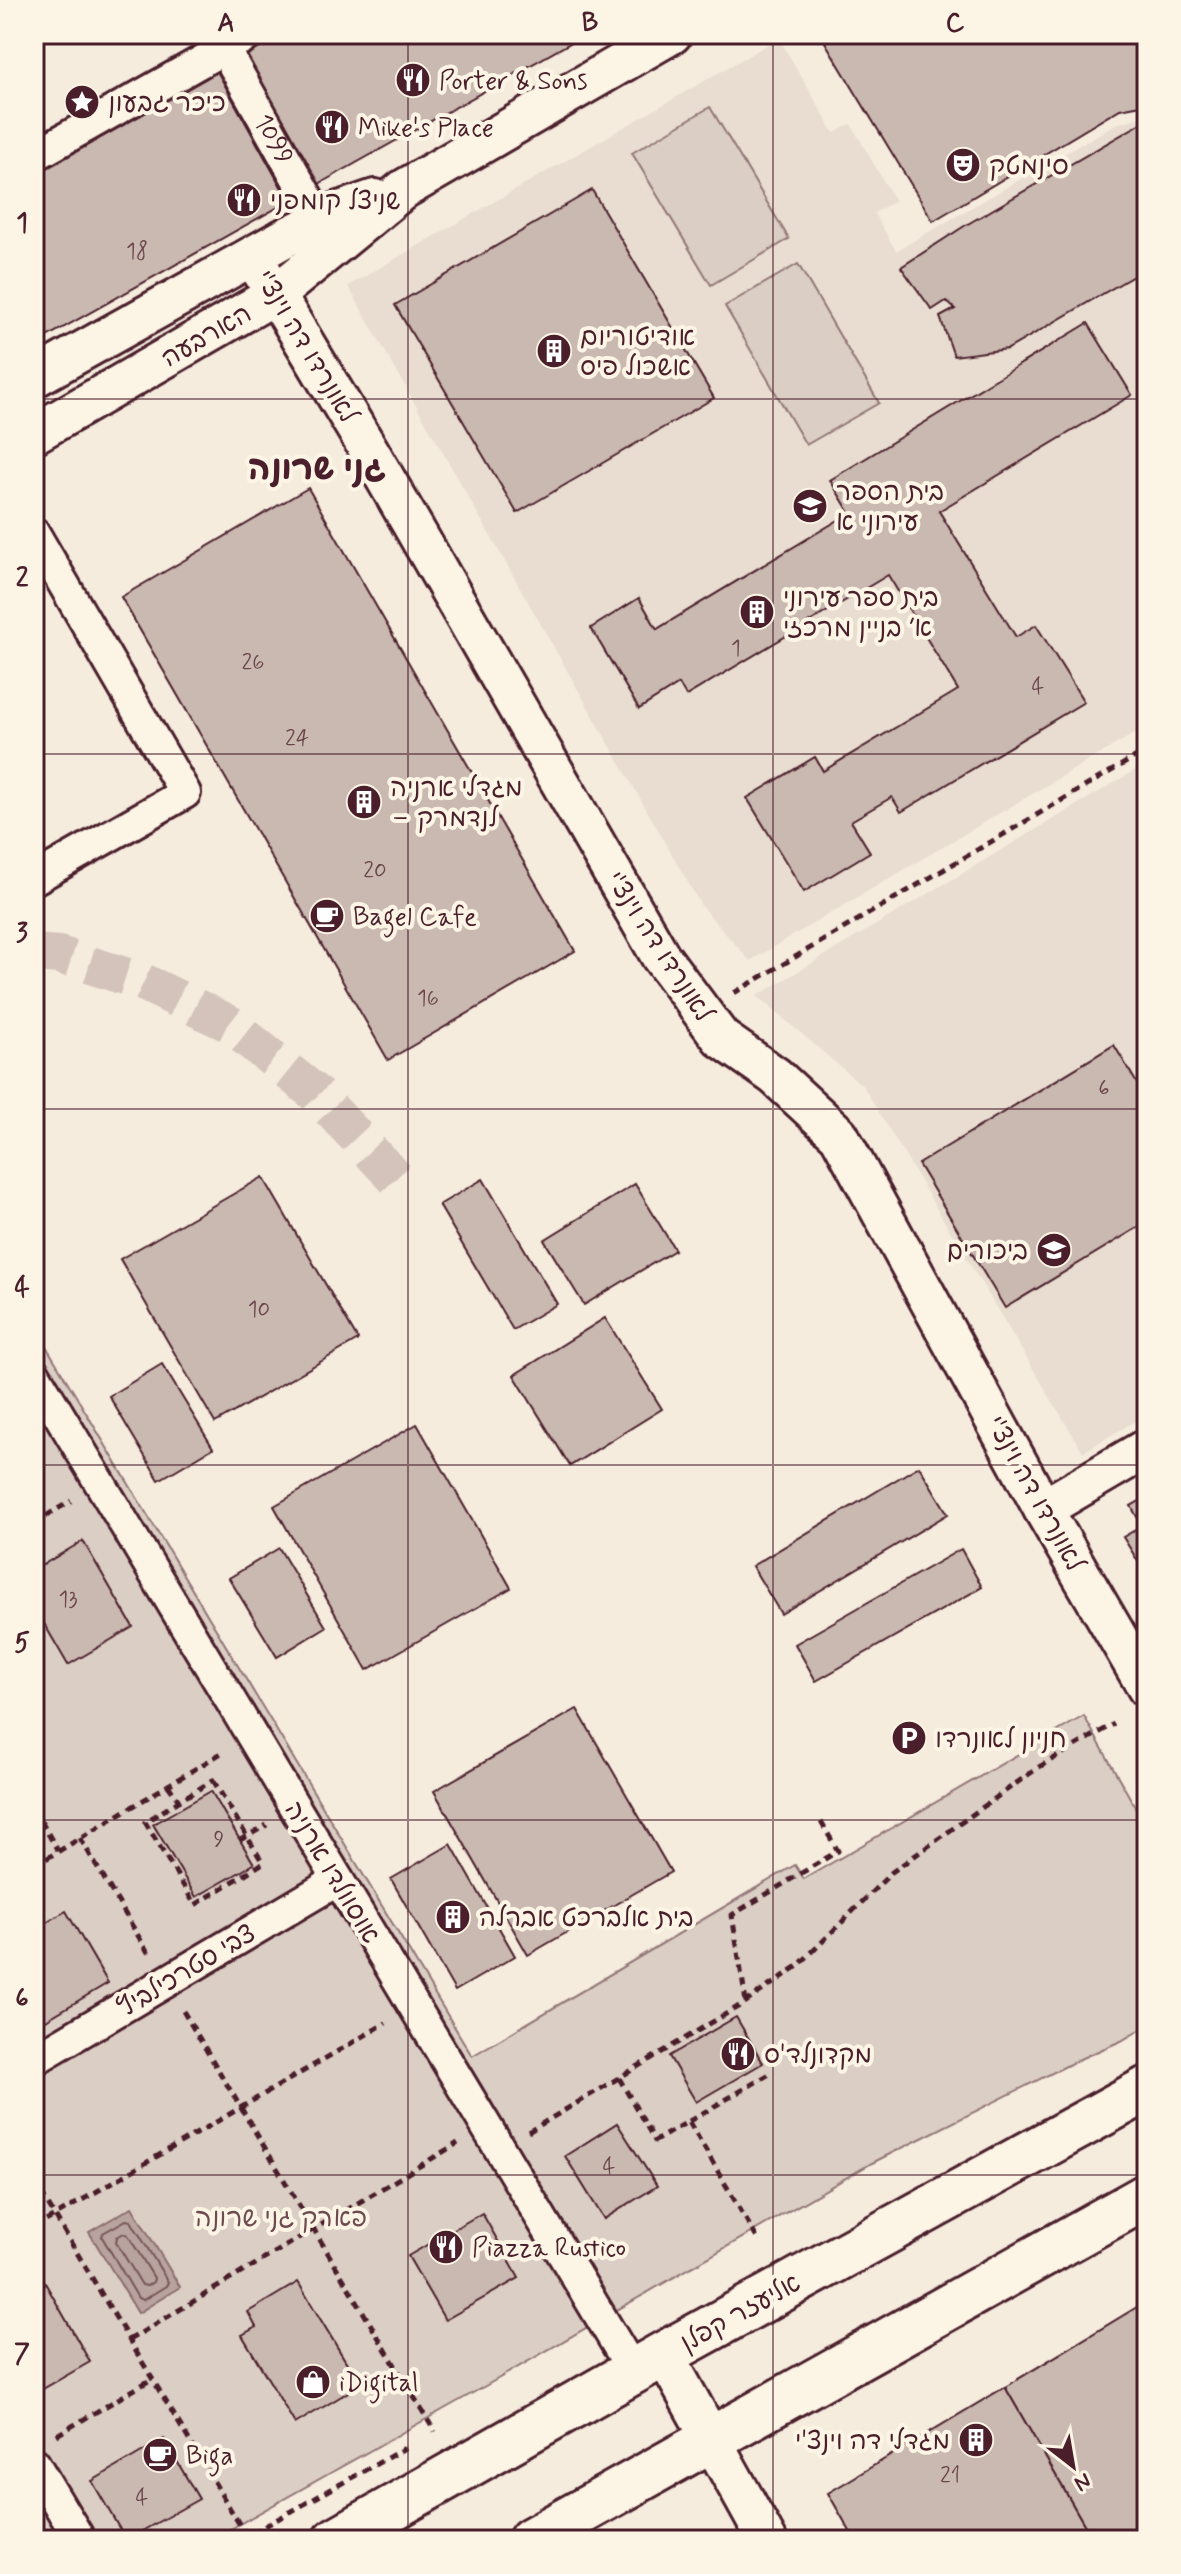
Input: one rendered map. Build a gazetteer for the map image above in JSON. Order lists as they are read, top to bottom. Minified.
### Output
{"streets":{"main road":["אליעזר קפלן"],"street":["1099","הארבעה","לאונרדו דה וינצ'י","אוסוולדו ארניה","צבי סטרכילביץ"]},"crossings":[["הארבעה","לאונרדו דה וינצ'י"],["אוסוולדו ארניה","צבי סטרכילביץ"],["אוסוולדו ארניה","אליעזר קפלן"]],"districts":["גני שרונה"],"parks":["פארק גני שרונה"],"places":{"restaurant":["Porter & Sons","Mike's Place","שניצל קומפני","מקדונלד'ס","Piazza Rustico"],"place":["כיכר גבעון"],"theatre":["סינמטק"],"building":["אודיטוריום אשכול פיס","בית ספר עירוני א׳ בניין מרכזי","מגדלי ארניה – לנדמרק","בית אלברכט אברלה","מגדלי דה וינצ'י"],"school or university":["בית הספר עירוני א","ביכורים"],"cafe":["Bagel Cafe","Biga"],"parking":["חניון לאונרדו"],"shop":["iDigital"]},"house_numbers":["18","1","26","4","24","20","16","6","10","13","9","4","21","4"],"north":"bottom right","grid":{"columns":["A","B","C"],"rows":["1","2","3","4","5","6","7"]}}
